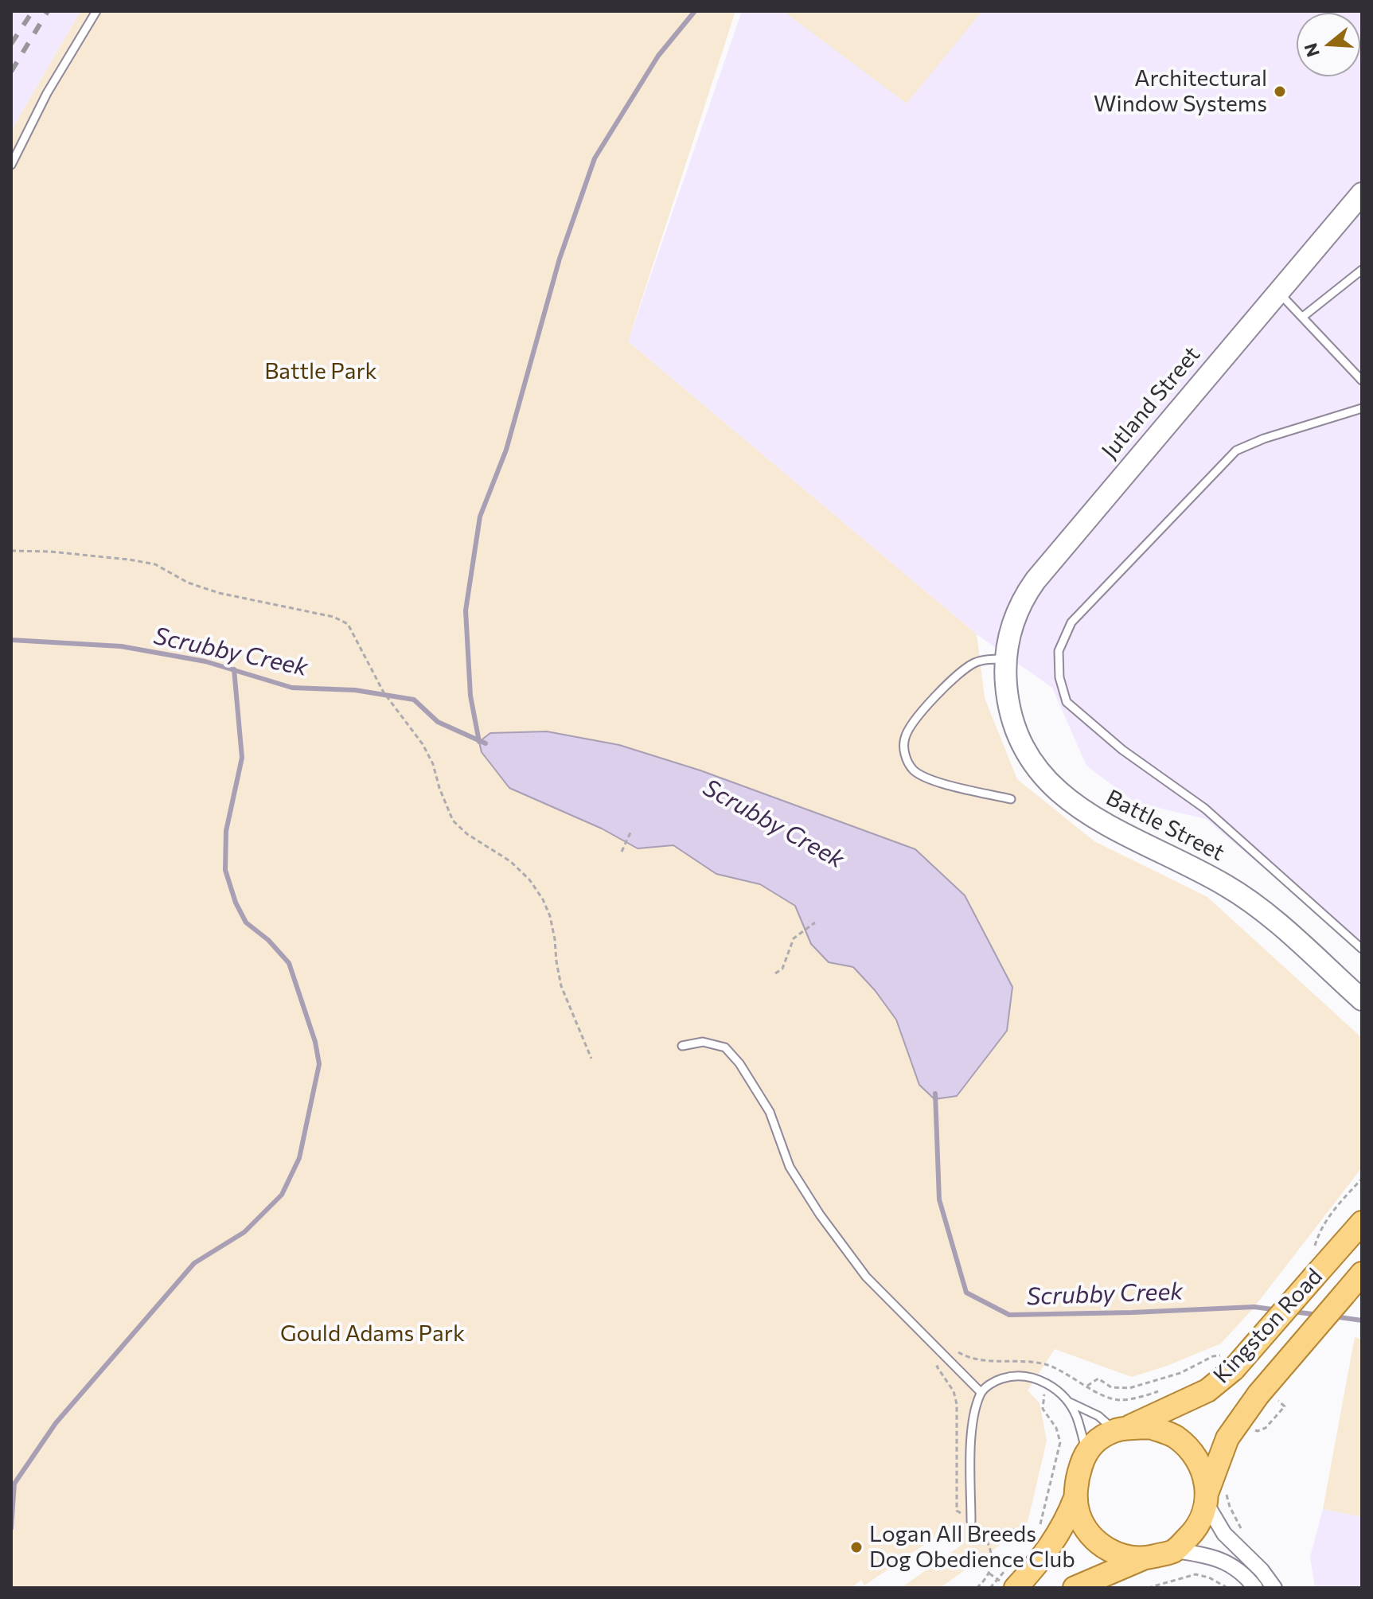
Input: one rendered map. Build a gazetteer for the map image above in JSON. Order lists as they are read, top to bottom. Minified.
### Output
{"streets":{"main road":["Kingston Road"],"street":["Jutland Street","Battle Street"]},"crossings":[["Jutland Street","Battle Street"]],"water":["Scrubby Creek"],"parks":["Battle Park","Gould Adams Park"],"places":["Architectural Window Systems","Logan All Breeds Dog Obedience Club"],"north":"left"}
